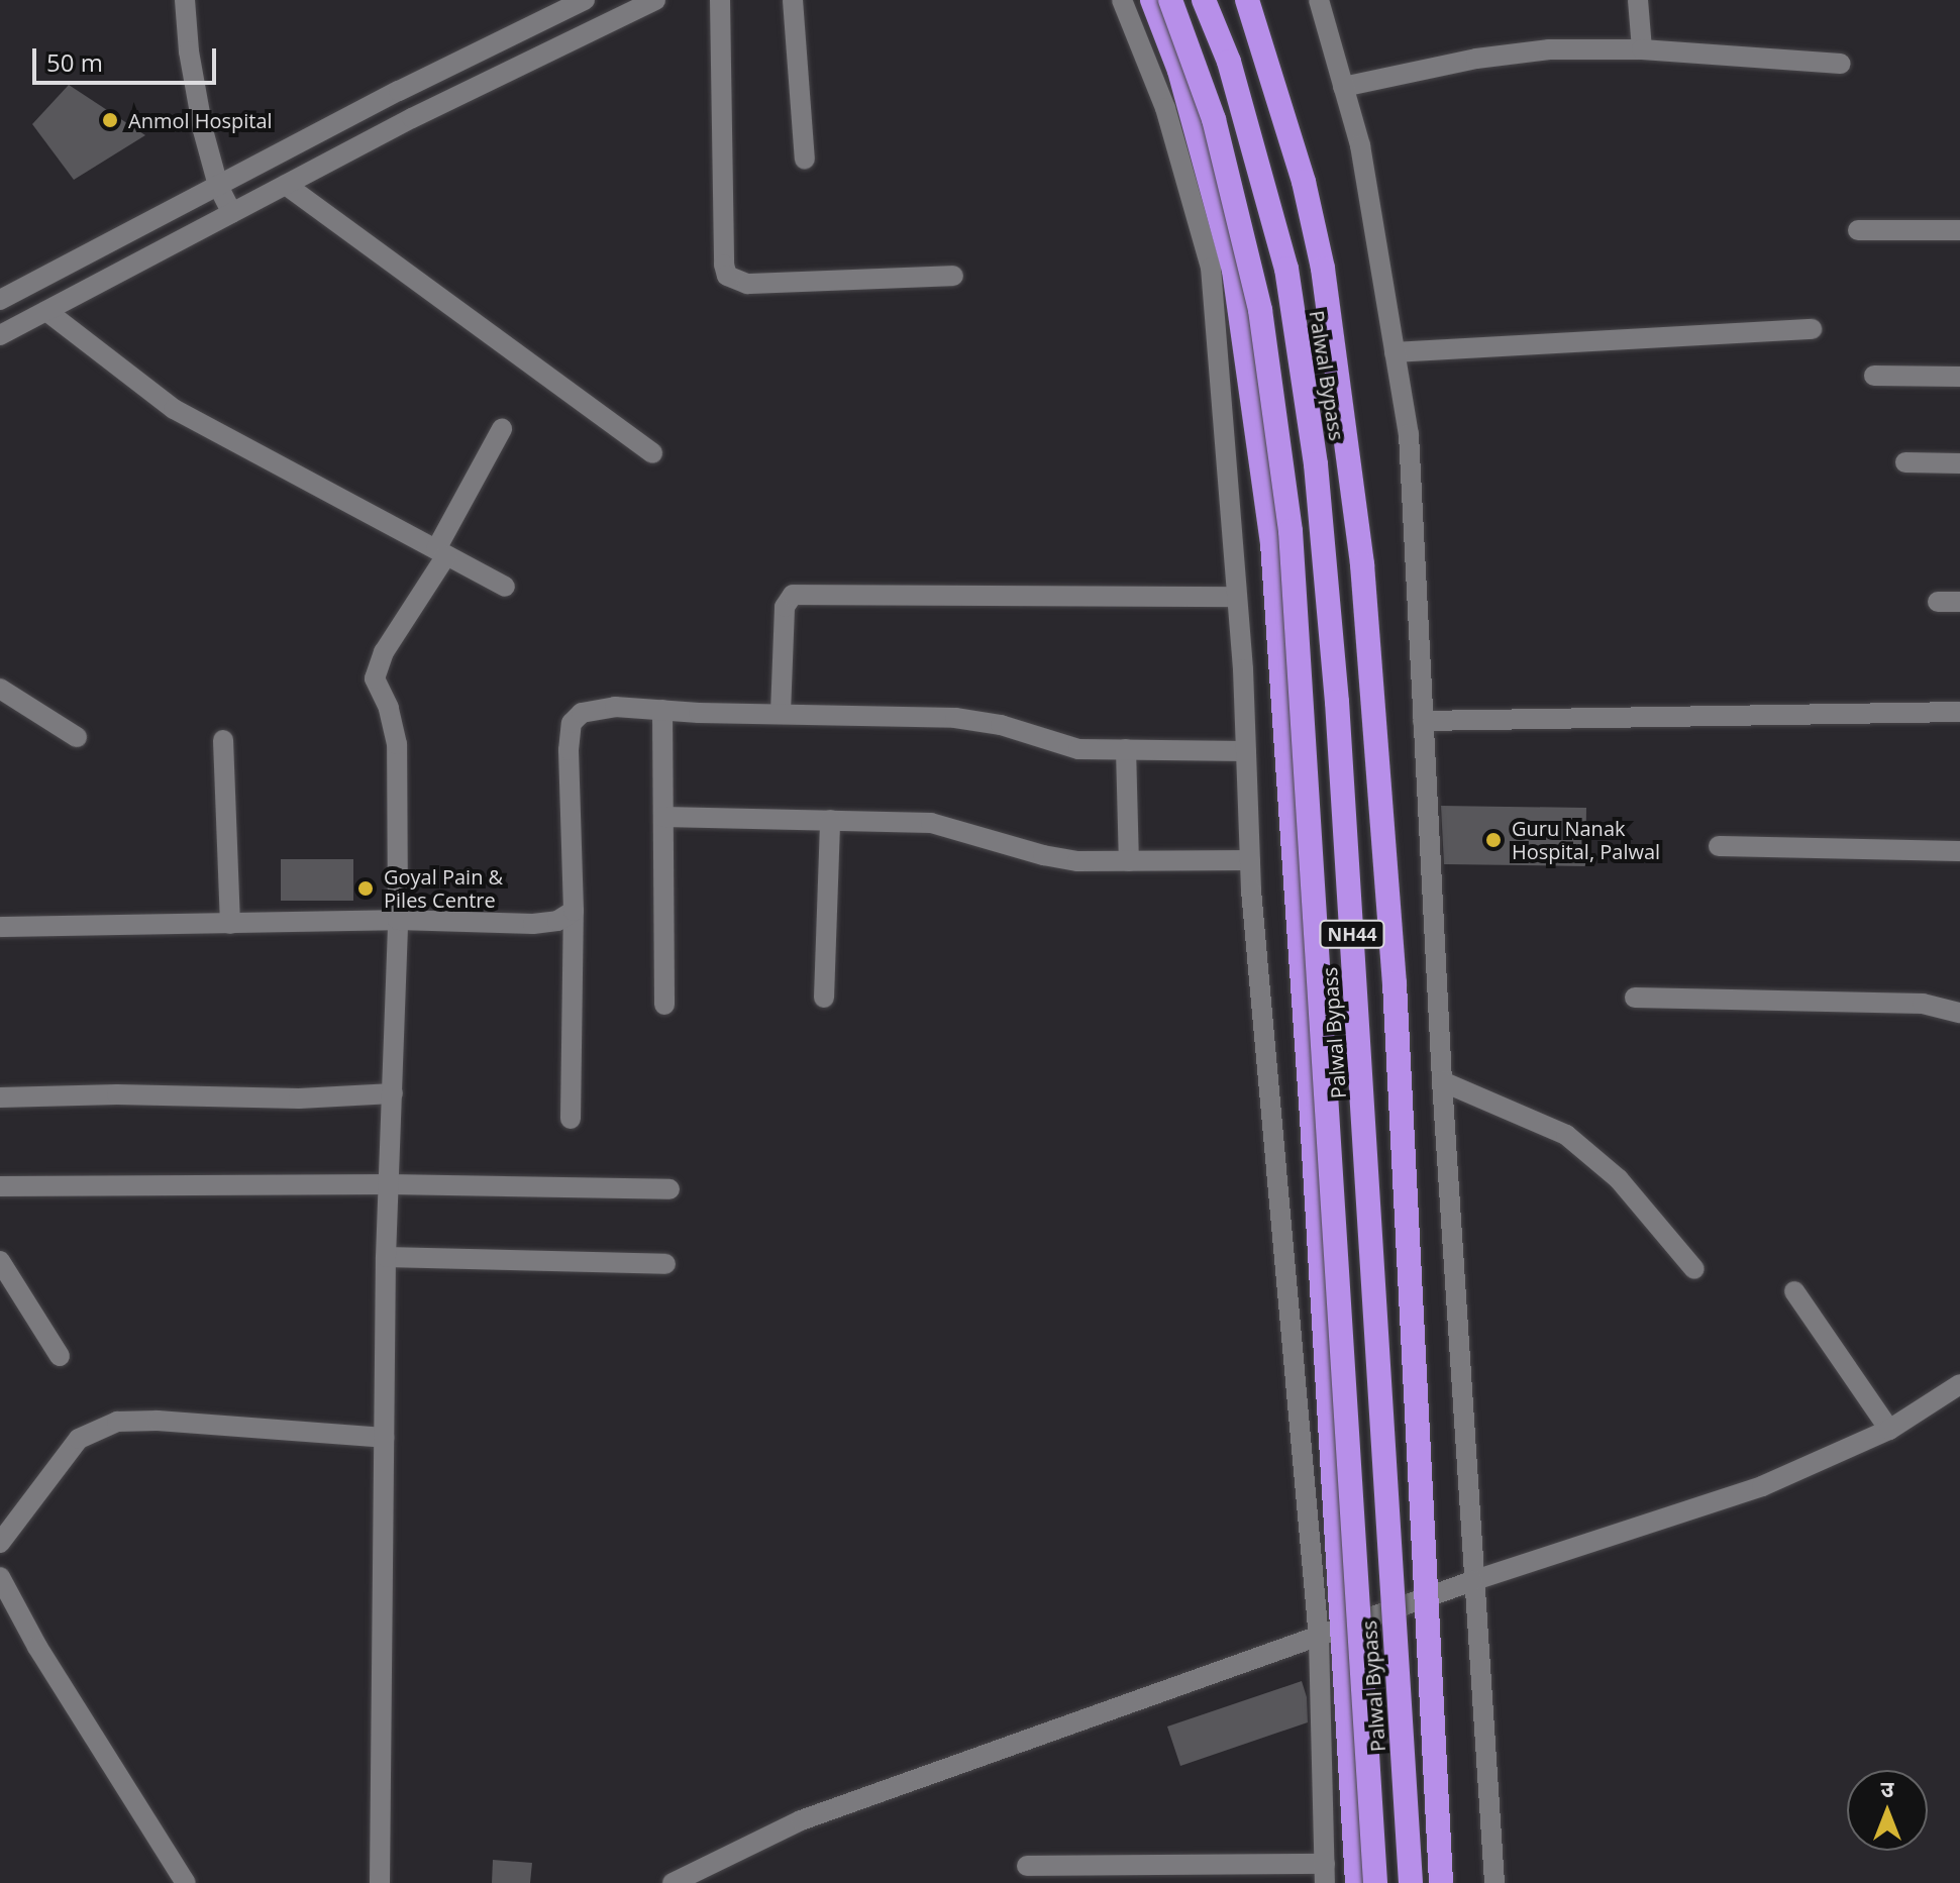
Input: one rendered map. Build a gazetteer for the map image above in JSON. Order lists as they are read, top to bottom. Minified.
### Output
{"streets":{"highway":["Palwal Bypass","NH44"]},"places":["Anmol Hospital","Guru Nanak Hospital, Palwal","Goyal Pain & Piles Centre"],"scale_bar":"50 m","north":"top"}
